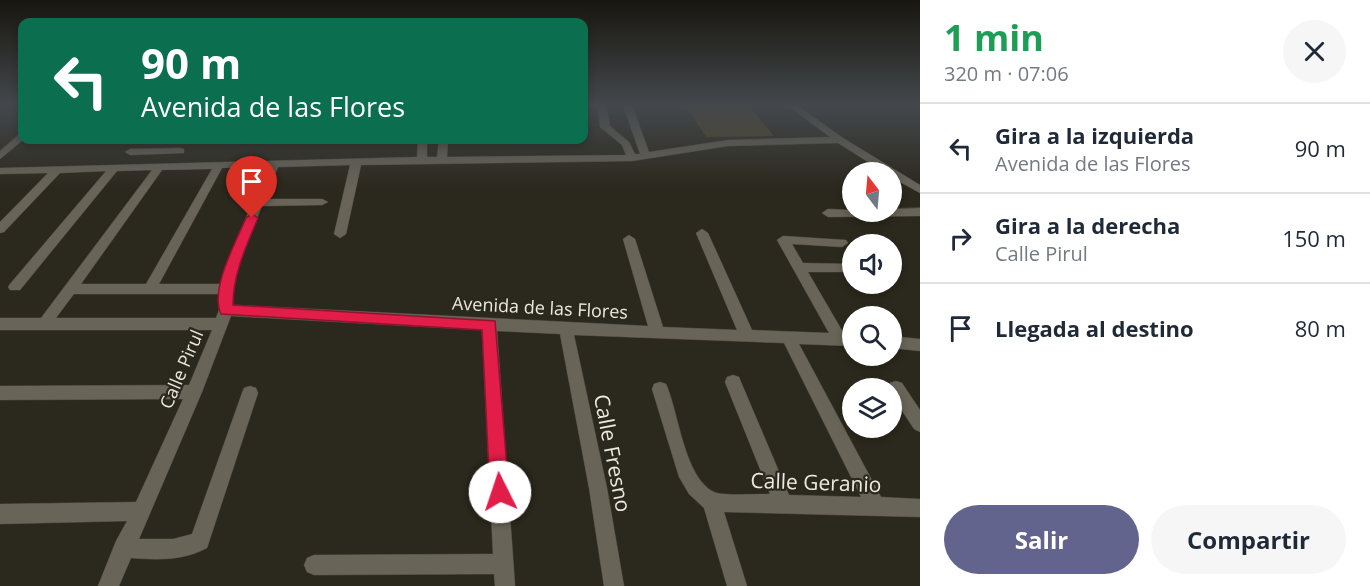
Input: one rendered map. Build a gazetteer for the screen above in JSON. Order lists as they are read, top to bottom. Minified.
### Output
{"streets":{"street":["Avenida de las Flores","Calle Pirul","Calle Fresno","Calle Geranio"]},"crossings":[["Avenida de las Flores","Calle Pirul"],["Avenida de las Flores","Calle Fresno"]],"north":"top","page":{"heading":["1 min","320 m · 07:06"],"turn":["90 m","Avenida de las Flores"],"list":[{"name":"Gira a la izquierda","note":"Avenida de las Flores","value":"90 m"},{"name":"Gira a la derecha","note":"Calle Pirul","value":"150 m"},{"name":"Llegada al destino","value":"80 m"}],"buttons":["Salir","Compartir"]}}
